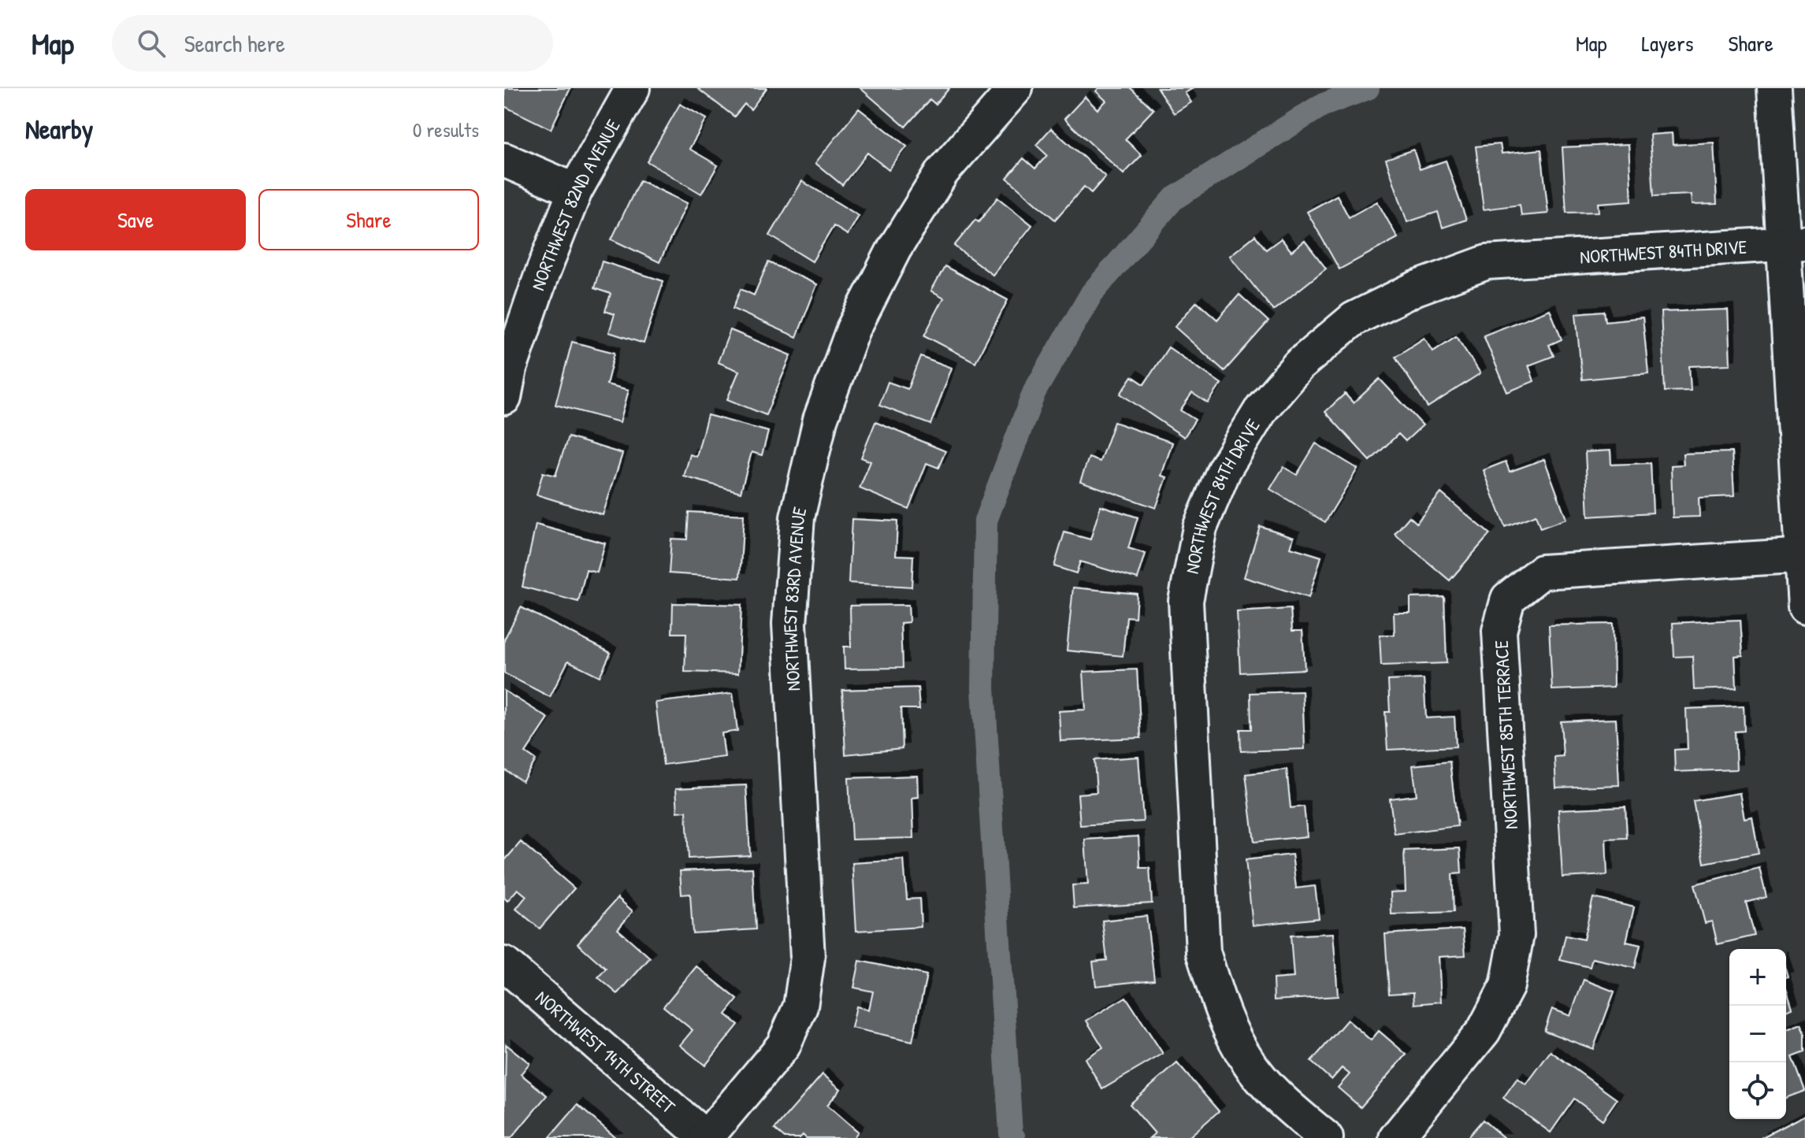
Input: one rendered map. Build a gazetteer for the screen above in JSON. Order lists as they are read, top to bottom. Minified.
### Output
{"streets":{"street":["NORTHWEST 82ND AVENUE","NORTHWEST 84TH DRIVE","NORTHWEST 83RD AVENUE","NORTHWEST 85TH TERRACE","NORTHWEST 14TH STREET"]},"crossings":[["NORTHWEST 83RD AVENUE","NORTHWEST 14TH STREET"]],"page":{"header":"Map","search":"Search here","nav":["Map","Layers","Share"],"heading":["Nearby","0 results"],"buttons":["Save","Share"],"map_buttons":["+","−"]}}
